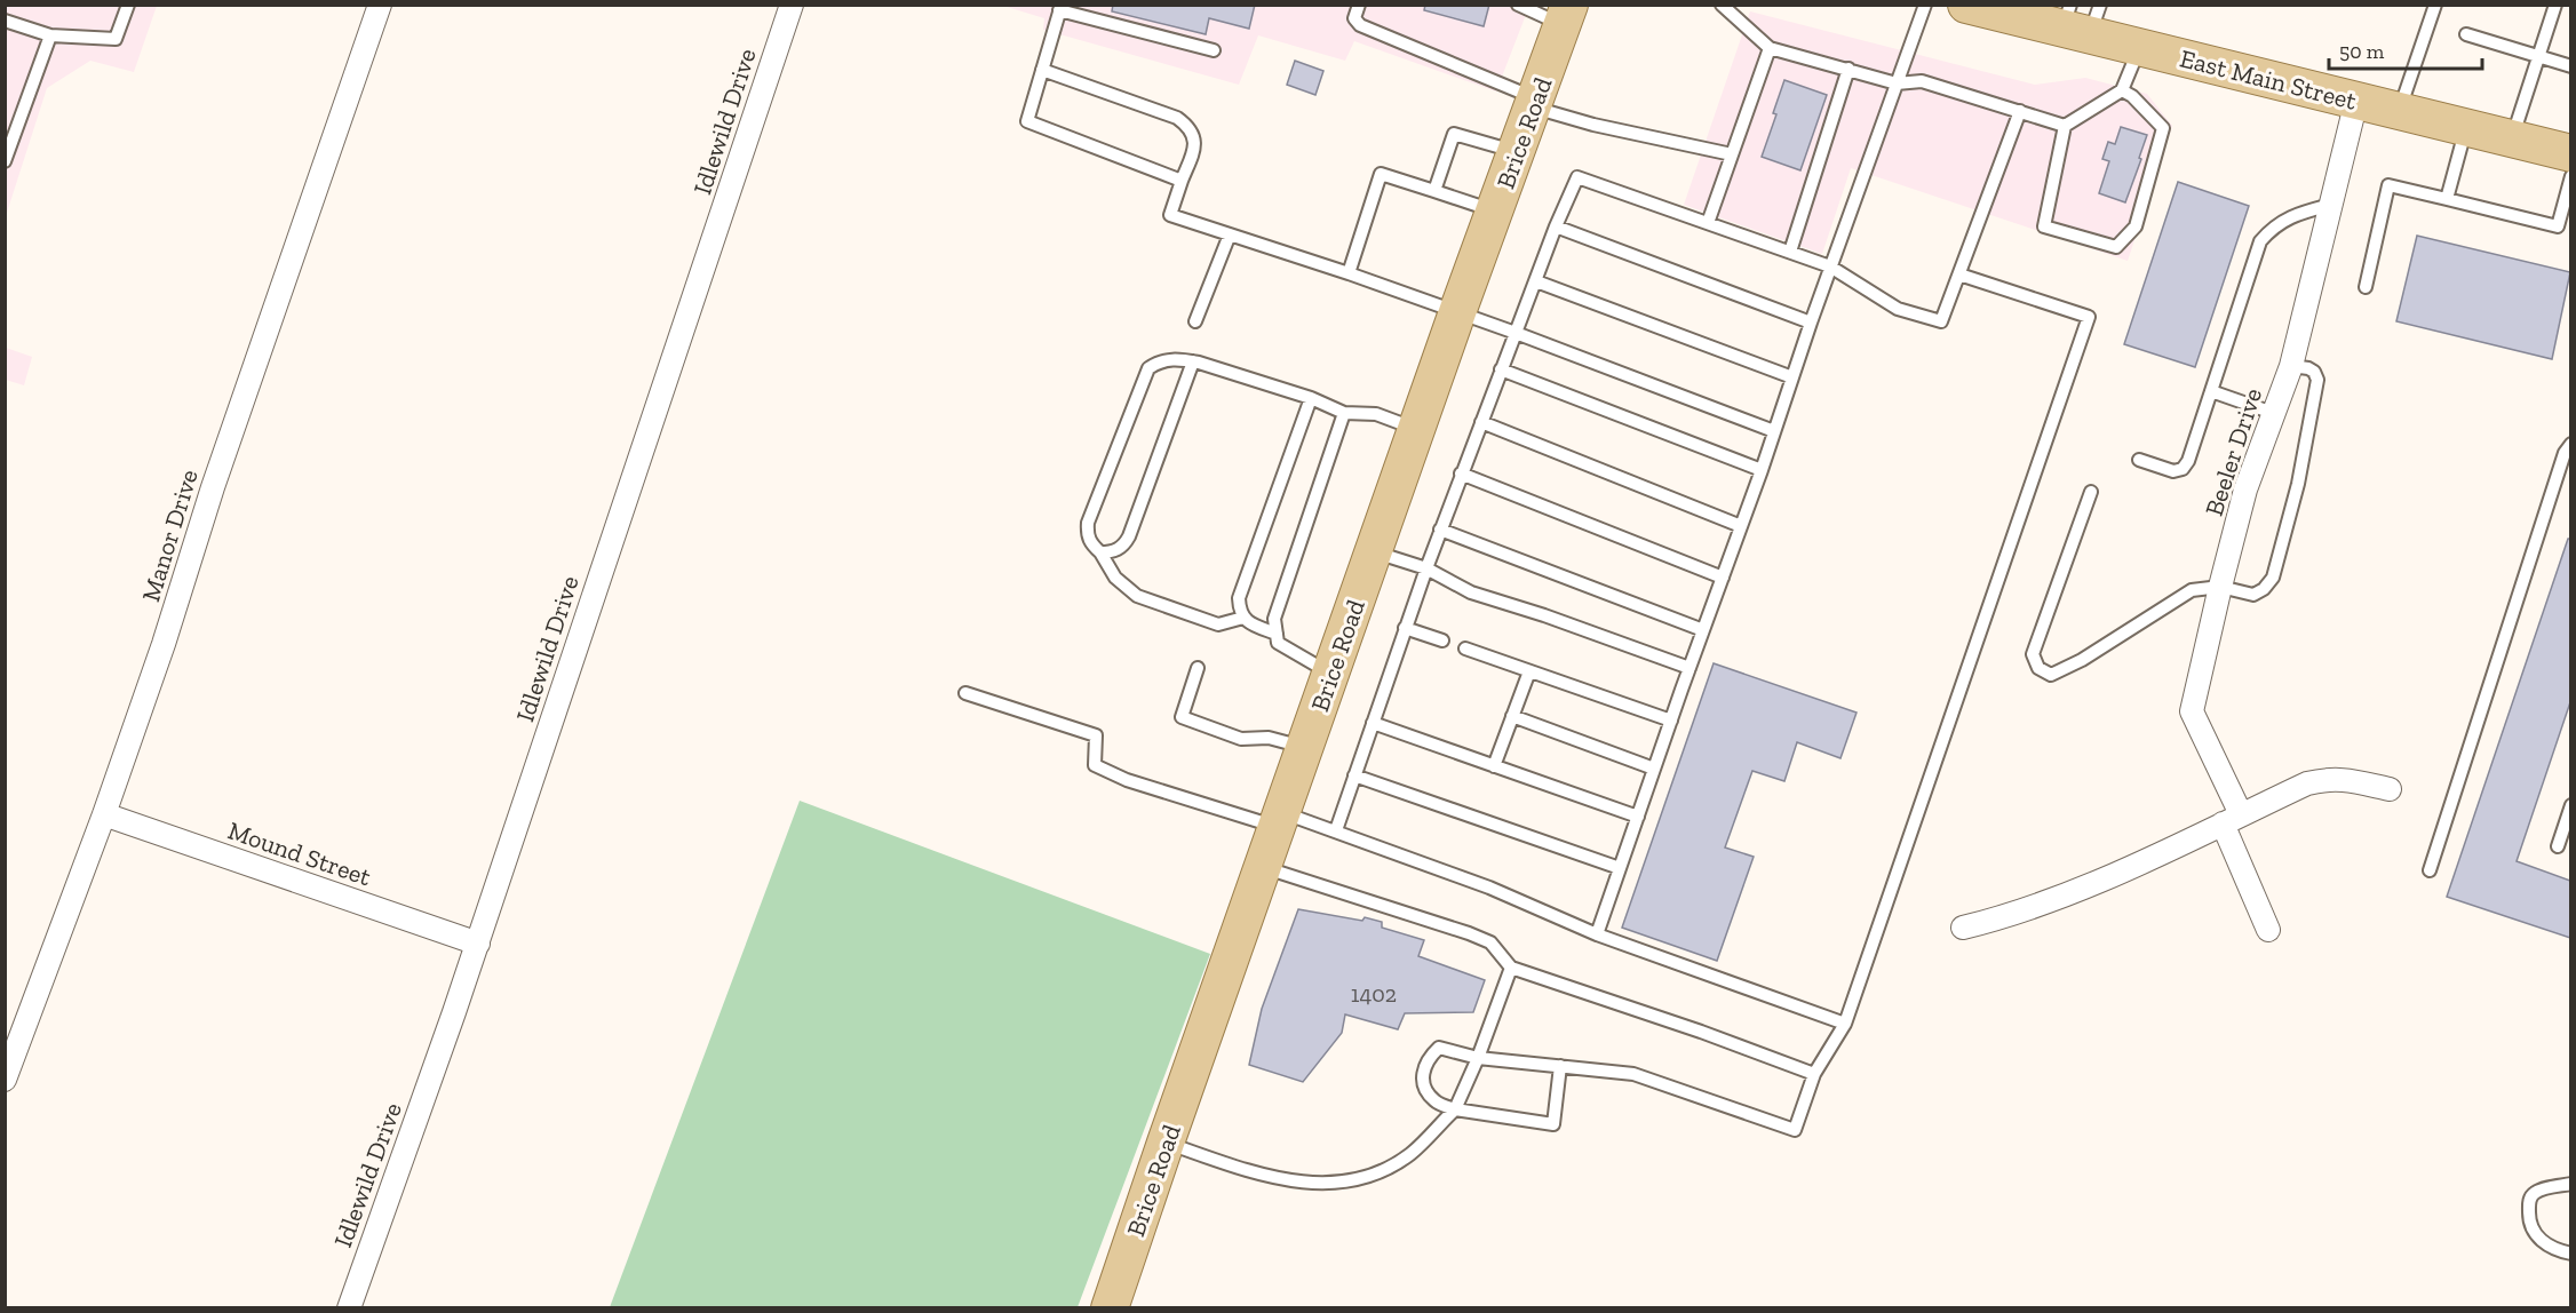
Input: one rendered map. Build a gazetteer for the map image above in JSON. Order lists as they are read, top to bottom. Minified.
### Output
{"streets":{"main road":["East Main Street","Brice Road"],"street":["Idlewild Drive","Beeler Drive","Manor Drive","Mound Street"]},"crossings":[["East Main Street","Beeler Drive"],["Idlewild Drive","Mound Street"],["Manor Drive","Mound Street"]],"house_numbers":["1402"],"scale_bar":"50 m"}
